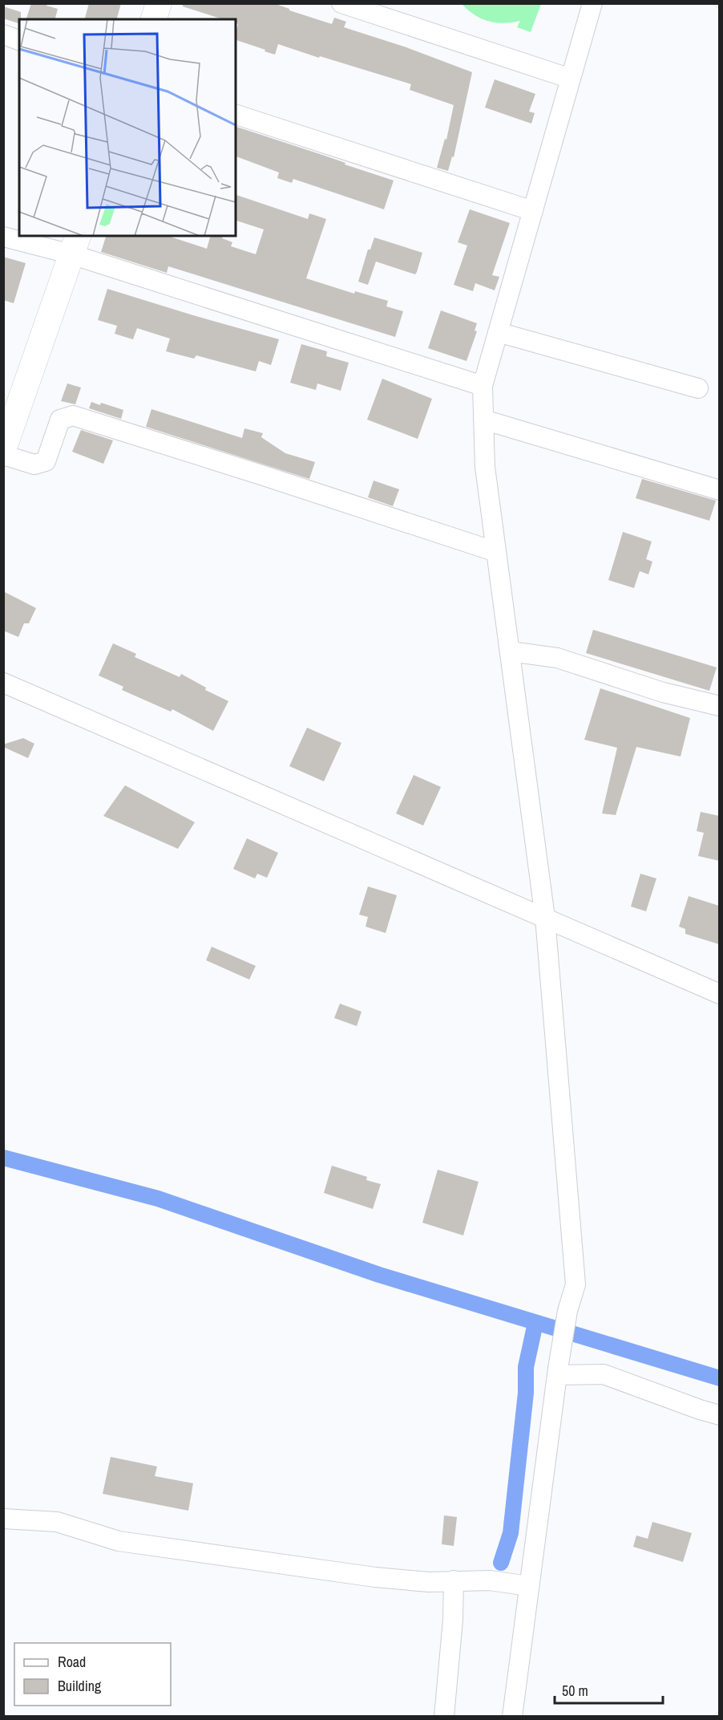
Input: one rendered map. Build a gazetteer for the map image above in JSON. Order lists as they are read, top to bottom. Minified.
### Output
{"legend":["Road","Building"],"scale_bar":"50 m"}
